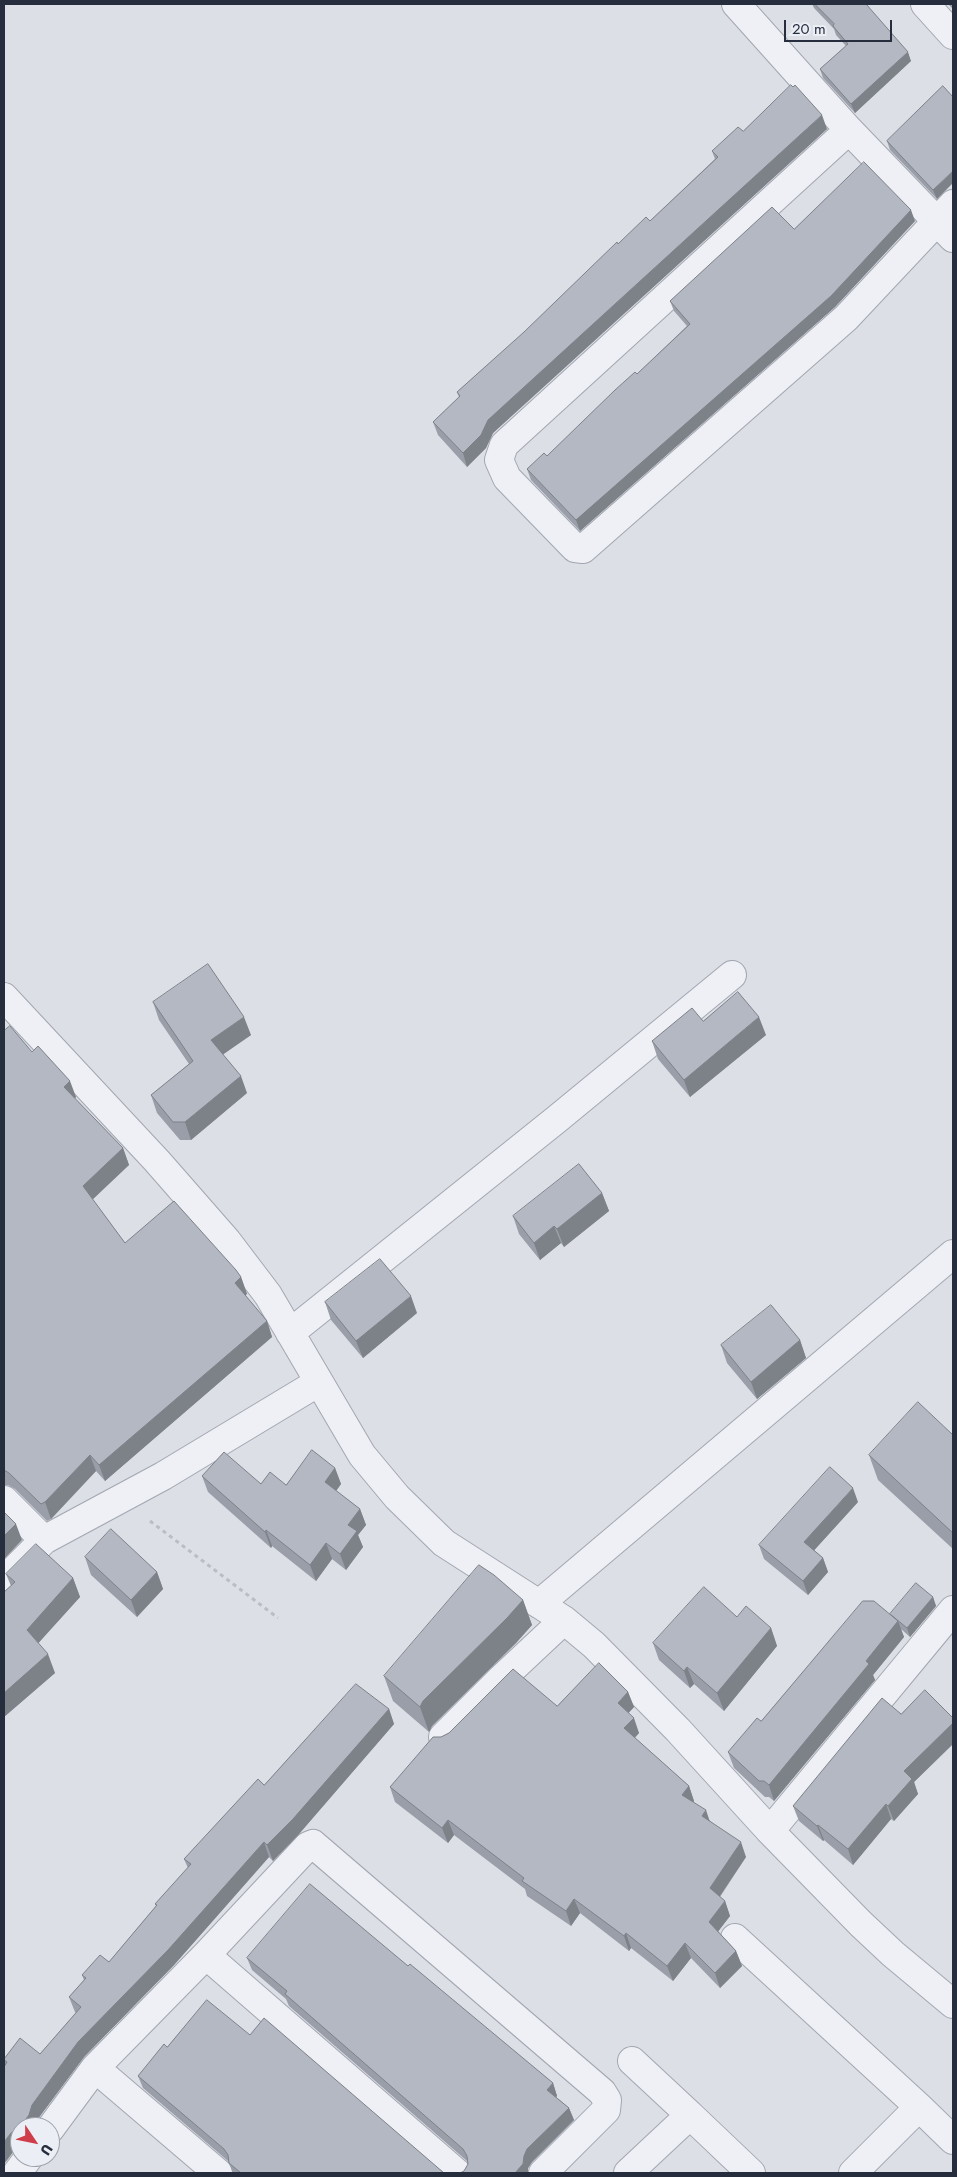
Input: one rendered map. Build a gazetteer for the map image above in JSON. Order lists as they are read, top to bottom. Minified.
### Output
{"scale_bar":"20 m","north":"bottom right"}
